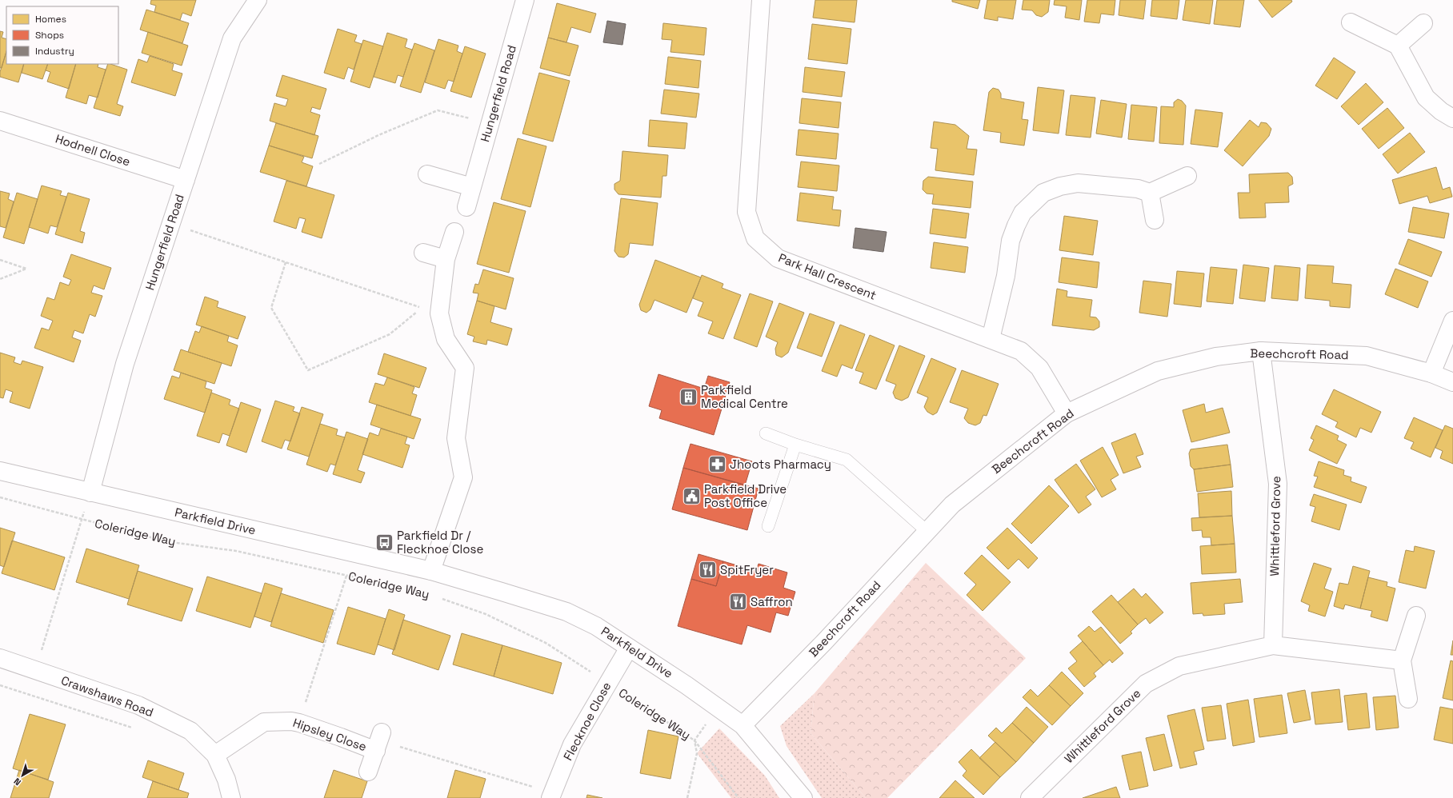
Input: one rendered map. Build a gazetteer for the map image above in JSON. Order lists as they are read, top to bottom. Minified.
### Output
{"streets":{"street":["Hungerfield Road","Hodnell Close","Park Hall Crescent","Beechcroft Road","Parkfield Drive","Whittleford Grove","Crawshaws Road","Flecknoe Close","Hipsley Close"],"path":["Coleridge Way"]},"crossings":[["Hungerfield Road","Hodnell Close"],["Hungerfield Road","Parkfield Drive"],["Park Hall Crescent","Beechcroft Road"],["Beechcroft Road","Parkfield Drive"],["Beechcroft Road","Whittleford Grove"],["Parkfield Drive","Flecknoe Close"],["Coleridge Way","Flecknoe Close"],["Crawshaws Road","Hipsley Close"]],"places":{"building":["Parkfield Medical Centre"],"pharmacy":["Jhoots Pharmacy"],"public building":["Parkfield Drive Post Office"],"bus stop":["Parkfield Dr / Flecknoe Close"],"restaurant":["SpitFryer","Saffron"]},"legend":["Homes","Shops","Industry"],"north":"bottom left"}
